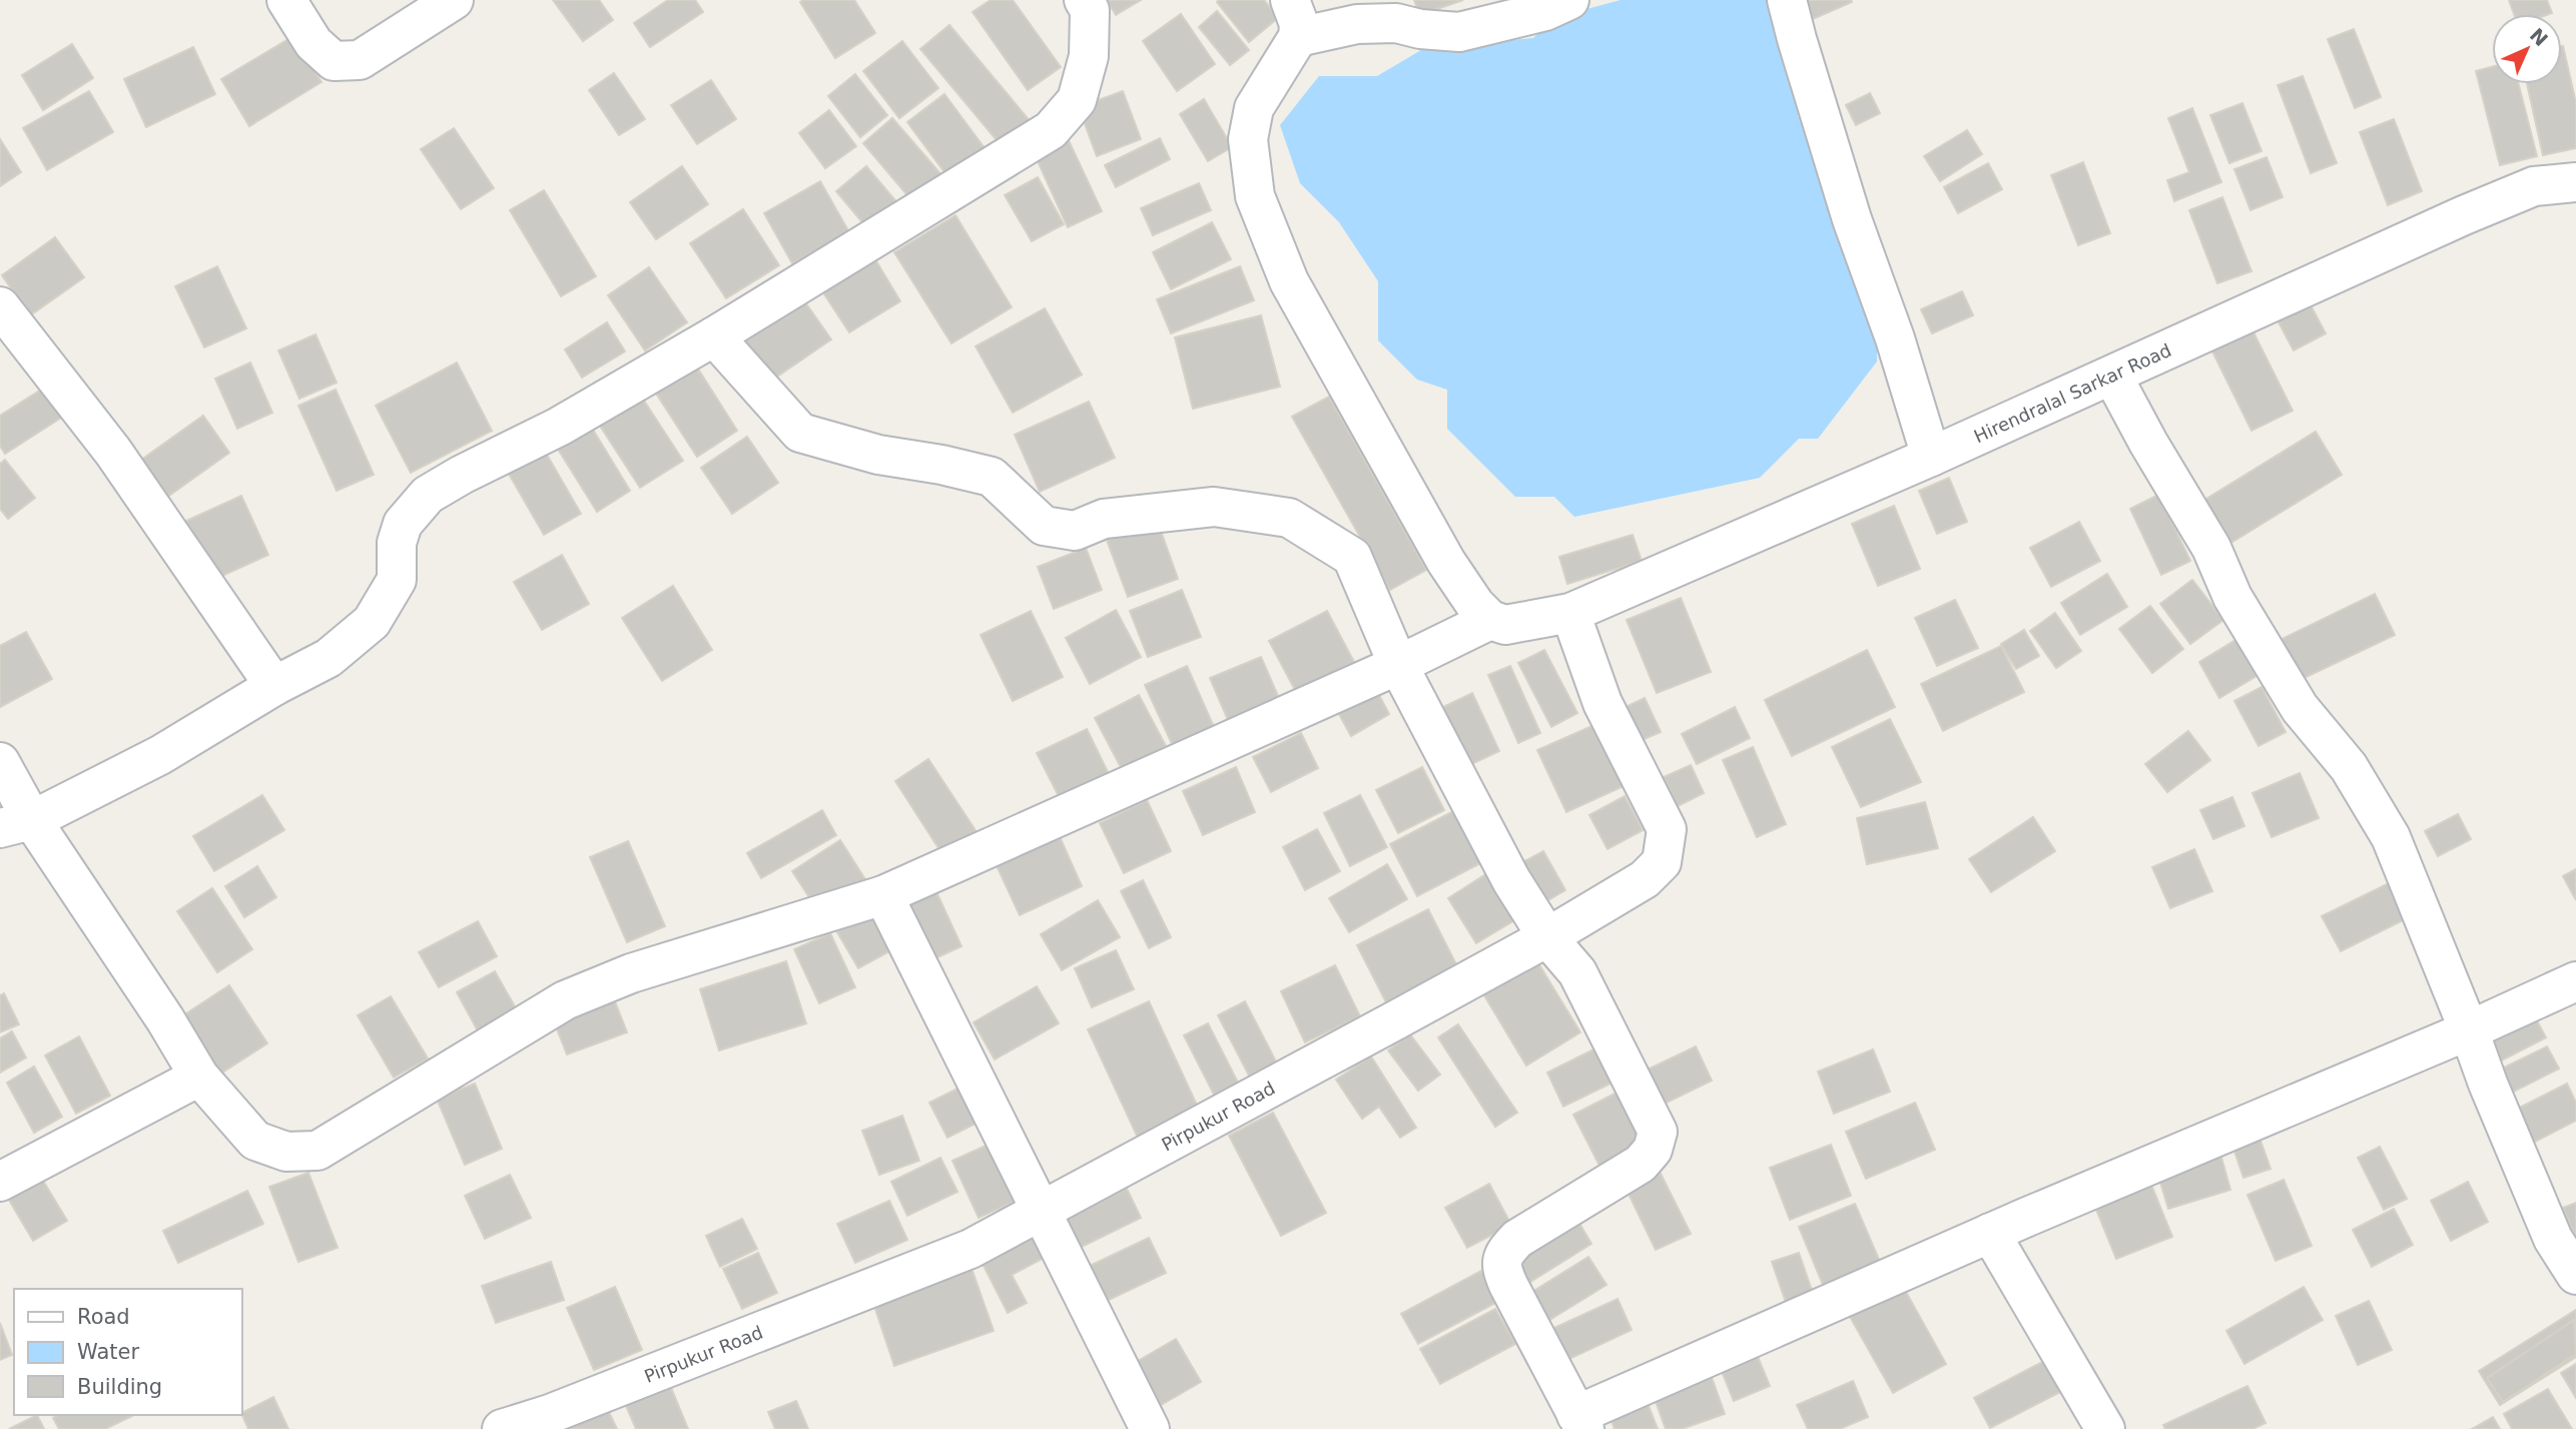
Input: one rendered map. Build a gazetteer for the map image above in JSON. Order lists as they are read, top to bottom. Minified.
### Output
{"streets":{"street":["Hirendralal Sarkar Road","Pirpukur Road"]},"crossings":[["Hirendralal Sarkar Road","Pirpukur Road"]],"legend":["Road","Water","Building"],"north":"top right"}
